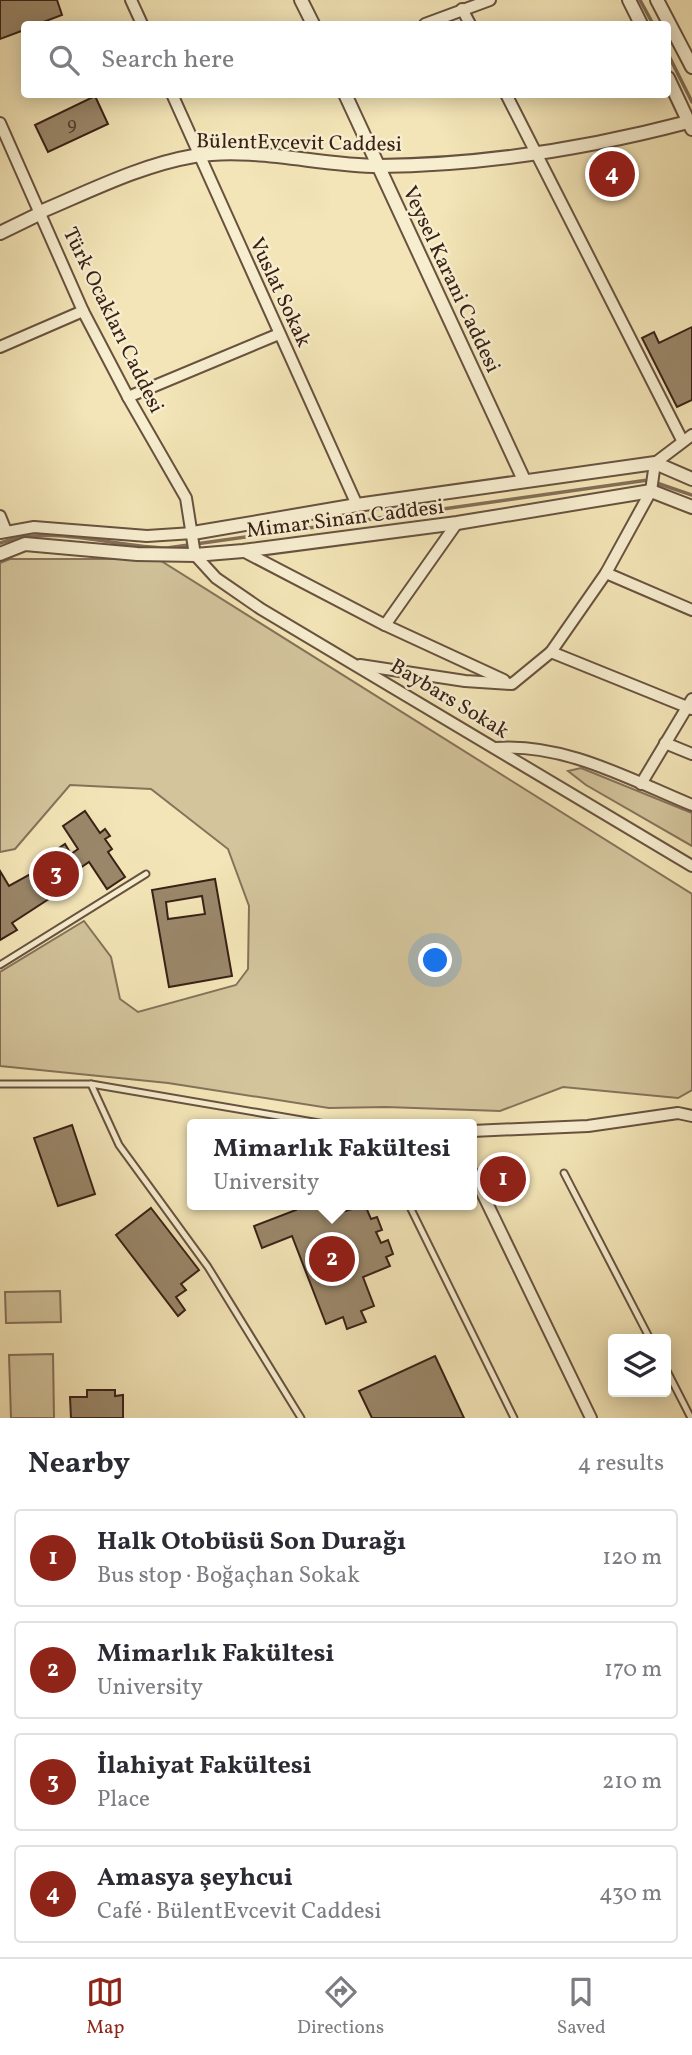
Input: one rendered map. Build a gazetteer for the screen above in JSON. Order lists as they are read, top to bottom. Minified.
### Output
{"streets":{"street":["BülentEvcevit Caddesi","Veysel Karani Caddesi","Vuslat Sokak","Türk Ocakları Caddesi","Mimar Sinan Caddesi","Baybars Sokak"]},"crossings":[["BülentEvcevit Caddesi","Veysel Karani Caddesi"],["BülentEvcevit Caddesi","Vuslat Sokak"],["BülentEvcevit Caddesi","Türk Ocakları Caddesi"],["Veysel Karani Caddesi","Mimar Sinan Caddesi"],["Vuslat Sokak","Mimar Sinan Caddesi"],["Türk Ocakları Caddesi","Mimar Sinan Caddesi"],["Türk Ocakları Caddesi","Baybars Sokak"],["Mimar Sinan Caddesi","Baybars Sokak"]],"house_numbers":["9"],"page":{"search":"Search here","pins":["4","3","1","2"],"popup":["Mimarlık Fakültesi","University"],"heading":["Nearby","4 results"],"list":[{"mark":"1","name":"Halk Otobüsü Son Durağı","note":"Bus stop · Boğaçhan Sokak","value":"120 m"},{"mark":"2","name":"Mimarlık Fakültesi","note":"University","value":"170 m"},{"mark":"3","name":"İlahiyat Fakültesi","note":"Place","value":"210 m"},{"mark":"4","name":"Amasya şeyhcui","note":"Café · BülentEvcevit Caddesi","value":"430 m"}],"nav":["Map","Directions","Saved"]}}
